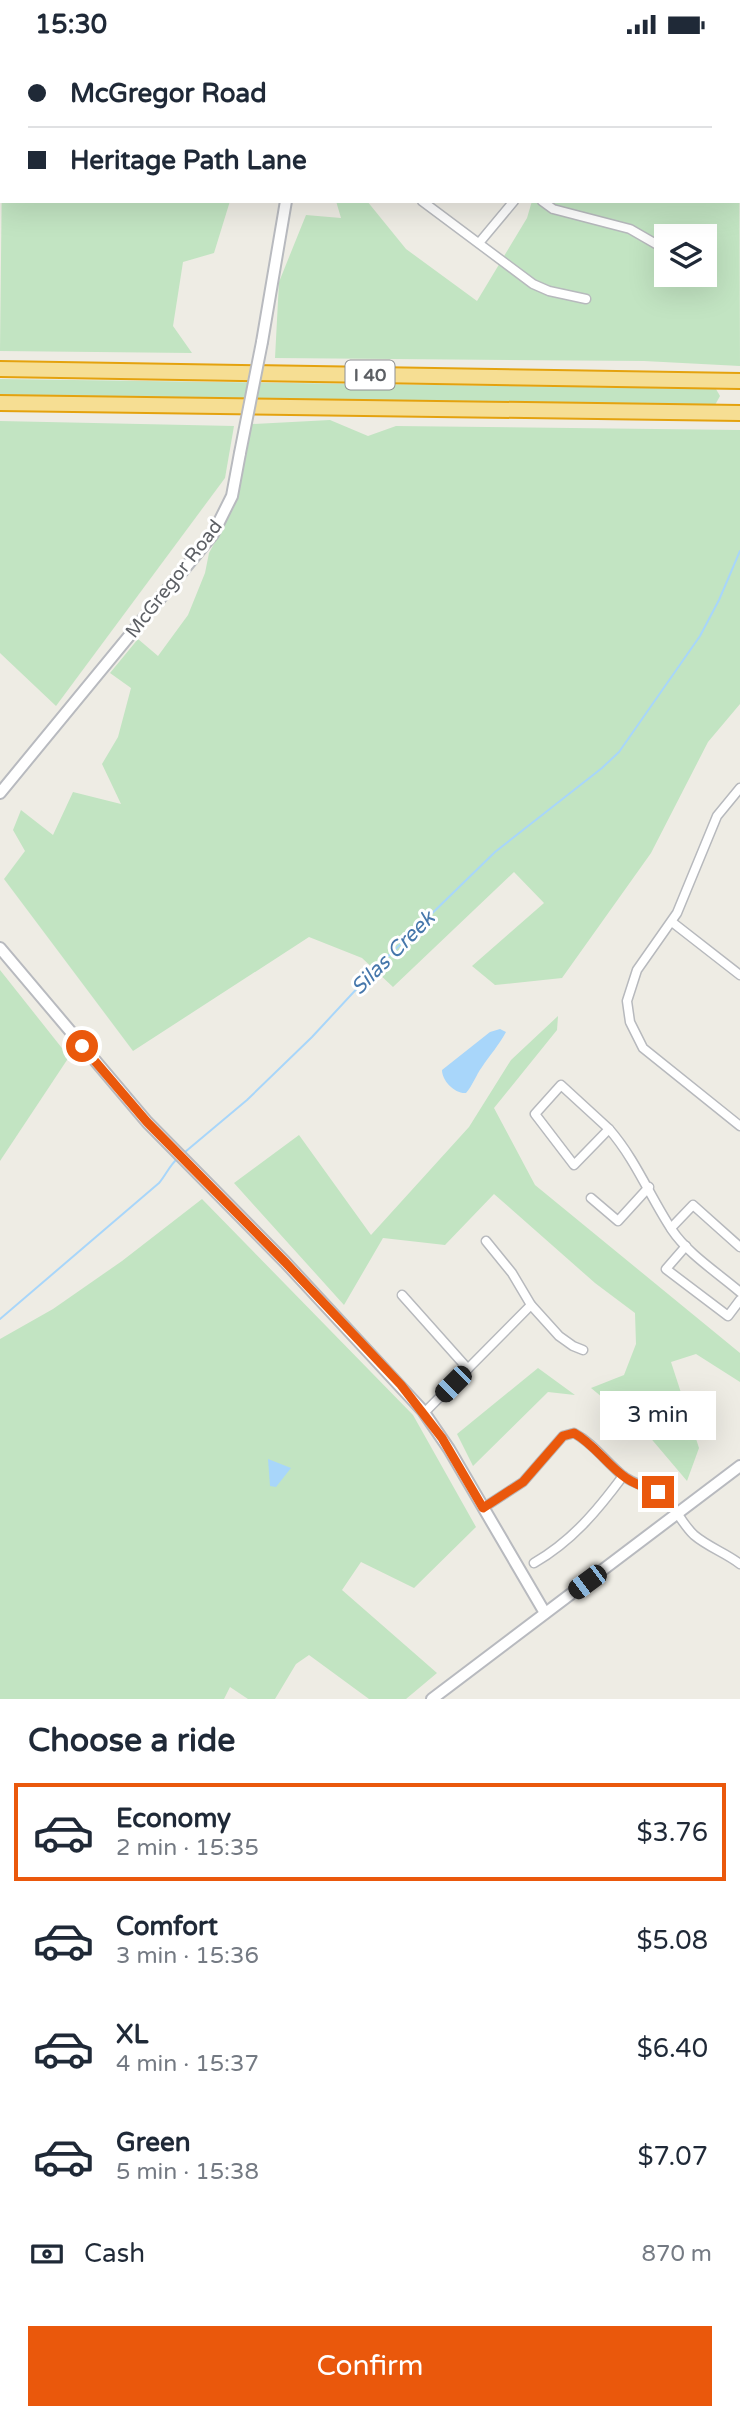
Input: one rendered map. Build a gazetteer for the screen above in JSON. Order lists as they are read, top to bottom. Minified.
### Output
{"streets":{"highway":["I 40"],"street":["McGregor Road"]},"water":["Silas Creek"],"page":{"status":"15:30","banner":["McGregor Road","Heritage Path Lane"],"bubble":"3 min","heading":"Choose a ride","list":[{"name":"Economy","note":"2 min · 15:35","value":"$3.76"},{"name":"Comfort","note":"3 min · 15:36","value":"$5.08"},{"name":"XL","note":"4 min · 15:37","value":"$6.40"},{"name":"Green","note":"5 min · 15:38","value":"$7.07"}],"pay":["Cash","870 m"],"buttons":"Confirm"}}
